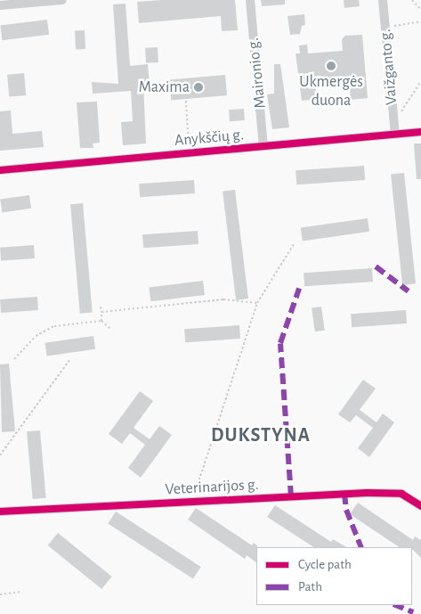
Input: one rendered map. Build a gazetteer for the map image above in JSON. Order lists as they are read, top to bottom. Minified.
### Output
{"streets":{"street":["Vaižganto g.","Maironio g.","Anykščių g.","Veterinarijos g."]},"crossings":[["Vaižganto g.","Anykščių g."],["Maironio g.","Anykščių g."]],"districts":["DUKSTYNA"],"places":["Ukmergės duona","Maxima"],"legend":["Cycle path","Path"]}
